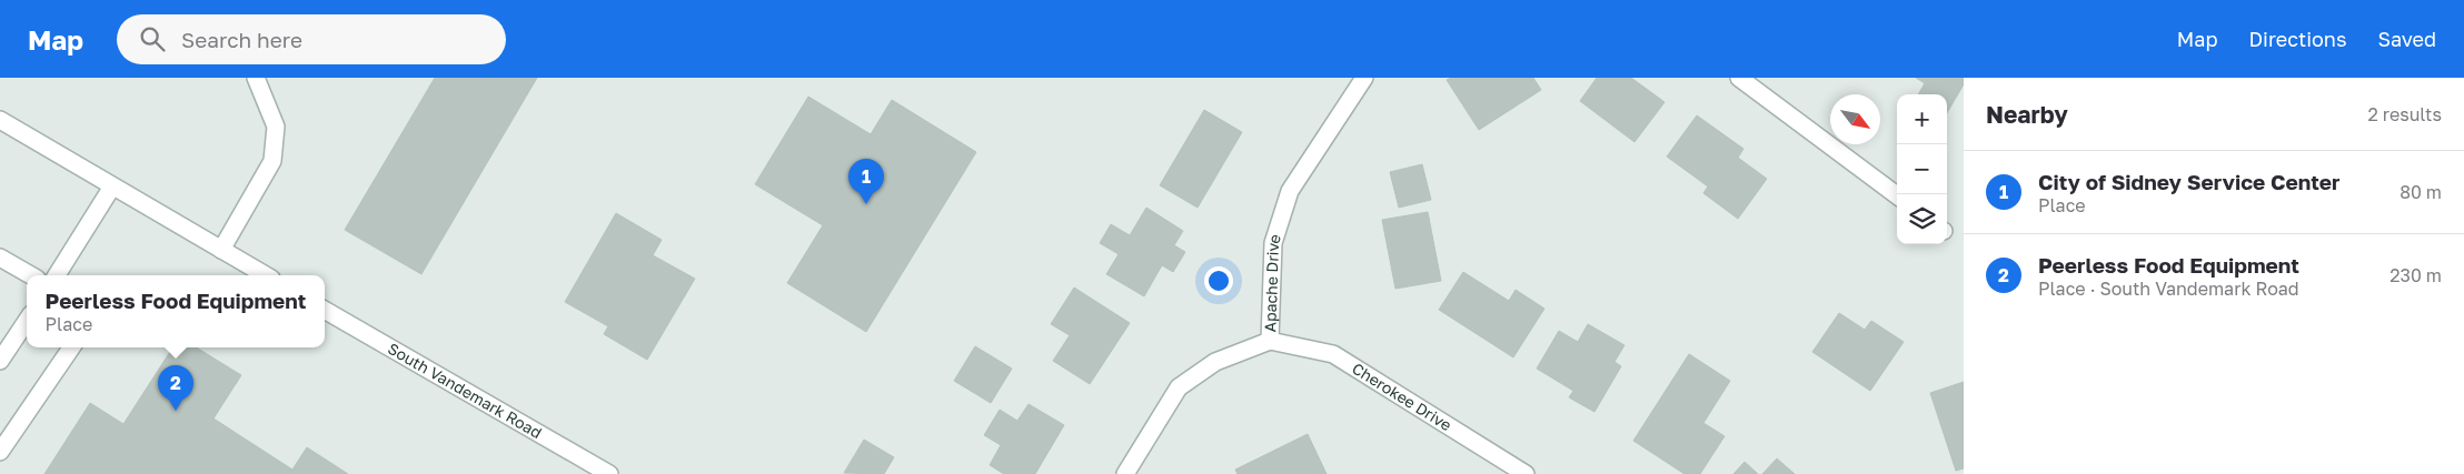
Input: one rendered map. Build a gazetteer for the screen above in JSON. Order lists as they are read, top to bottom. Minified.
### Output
{"streets":{"street":["Apache Drive","South Vandemark Road","Cherokee Drive"]},"crossings":[["Apache Drive","Cherokee Drive"]],"north":"bottom right","page":{"header":"Map","search":"Search here","nav":["Map","Directions","Saved"],"heading":["Nearby","2 results"],"map_buttons":["+","−"],"list":[{"mark":"1","name":"City of Sidney Service Center","note":"Place","value":"80 m"},{"mark":"2","name":"Peerless Food Equipment","note":"Place · South Vandemark Road","value":"230 m"}],"pins":["1","2"],"popup":["Peerless Food Equipment","Place"]}}
